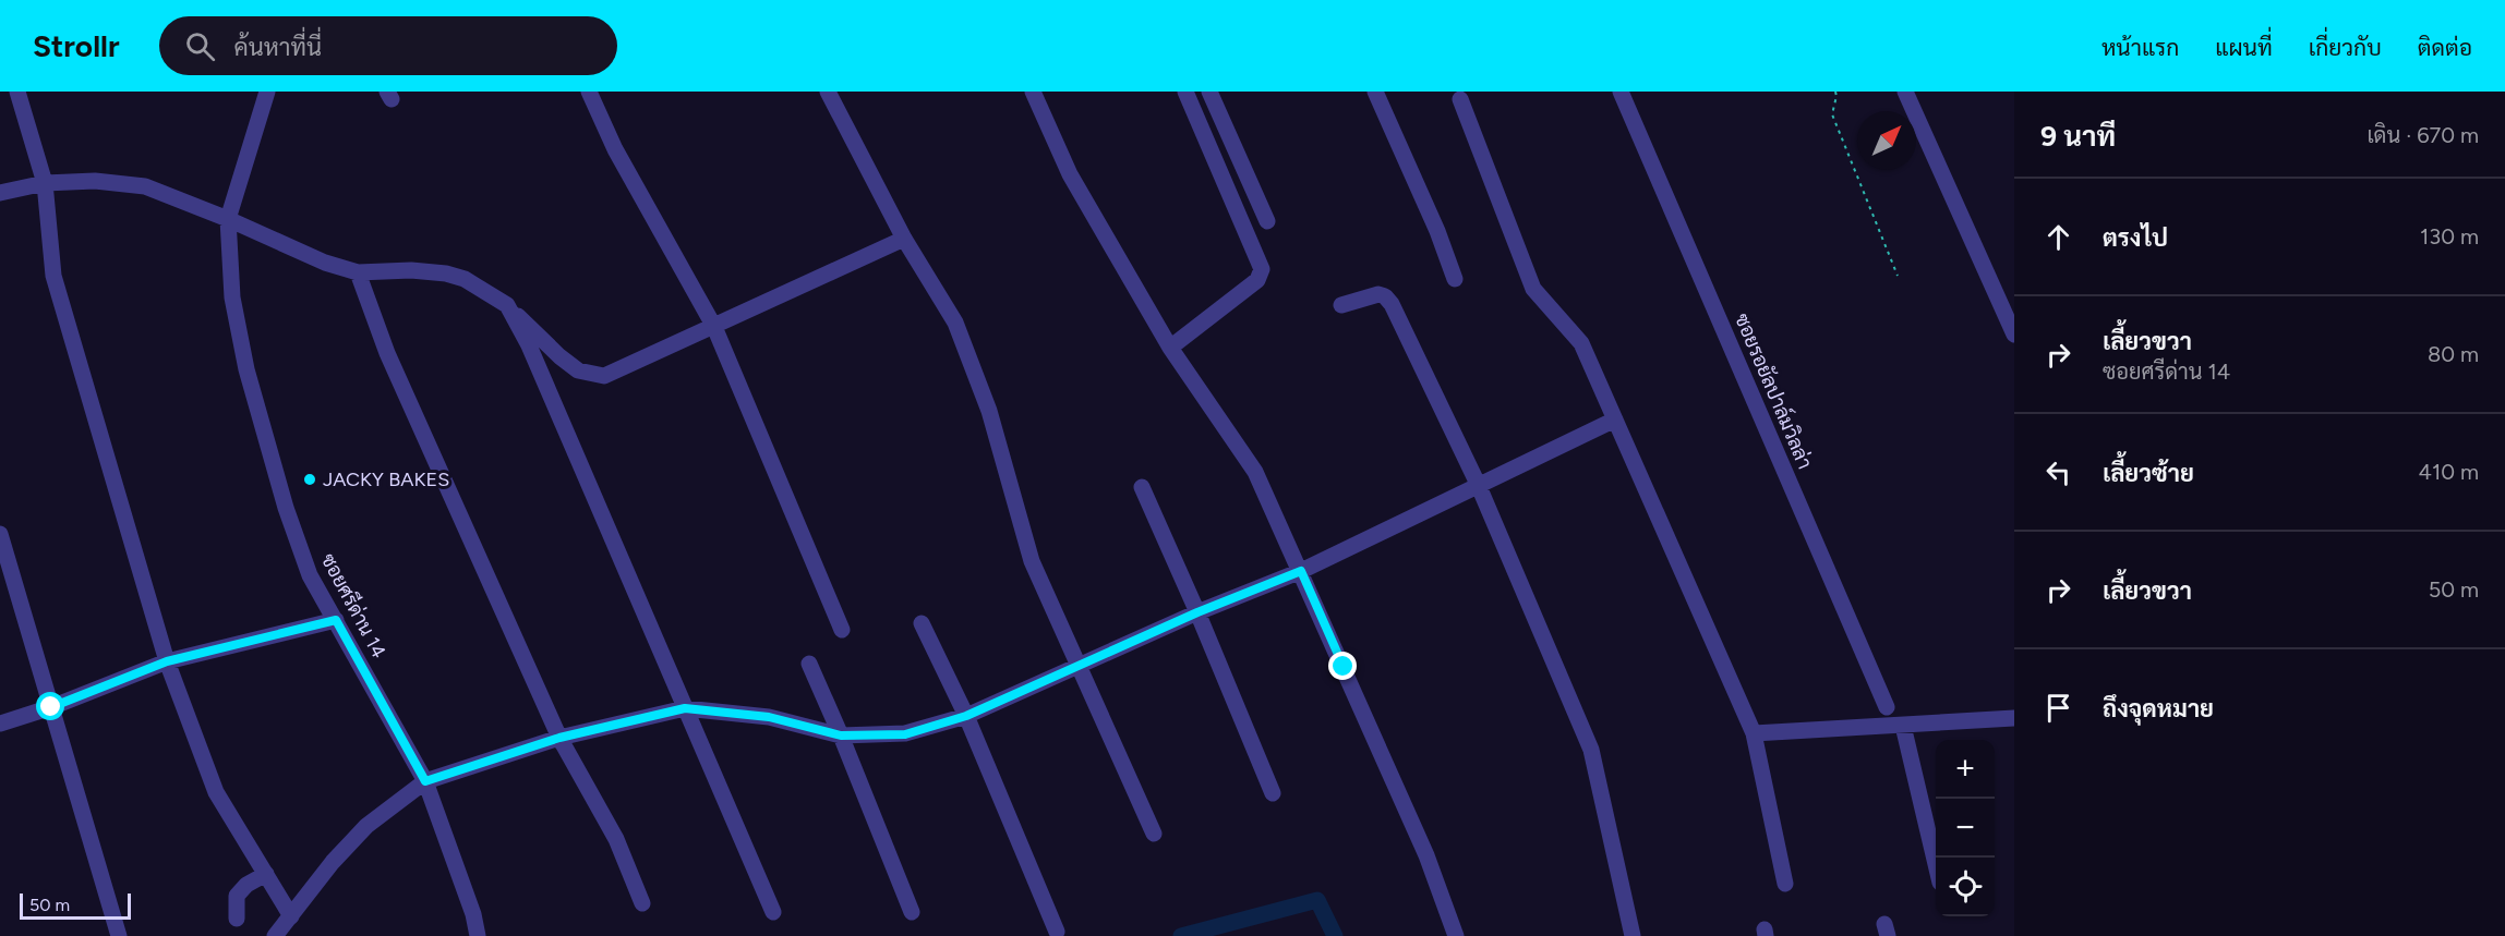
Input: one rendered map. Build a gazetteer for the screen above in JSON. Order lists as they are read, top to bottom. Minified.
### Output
{"streets":{"street":["ซอยรอยัลปาล์มวิลล่า","ซอยศรีด่าน 14"]},"places":["JACKY BAKES"],"scale_bar":"50 m","north":"top right","page":{"header":"Strollr","search":"ค้นหาที่นี่","nav":["หน้าแรก","แผนที่","เกี่ยวกับ","ติดต่อ"],"heading":["9 นาที","เดิน · 670 m"],"list":[["ตรงไป","130 m"],["เลี้ยวขวา","ซอยศรีด่าน 14","80 m"],["เลี้ยวซ้าย","410 m"],["เลี้ยวขวา","50 m"],"ถึงจุดหมาย"],"map_buttons":["+","−"],"scale":"50 m"}}
